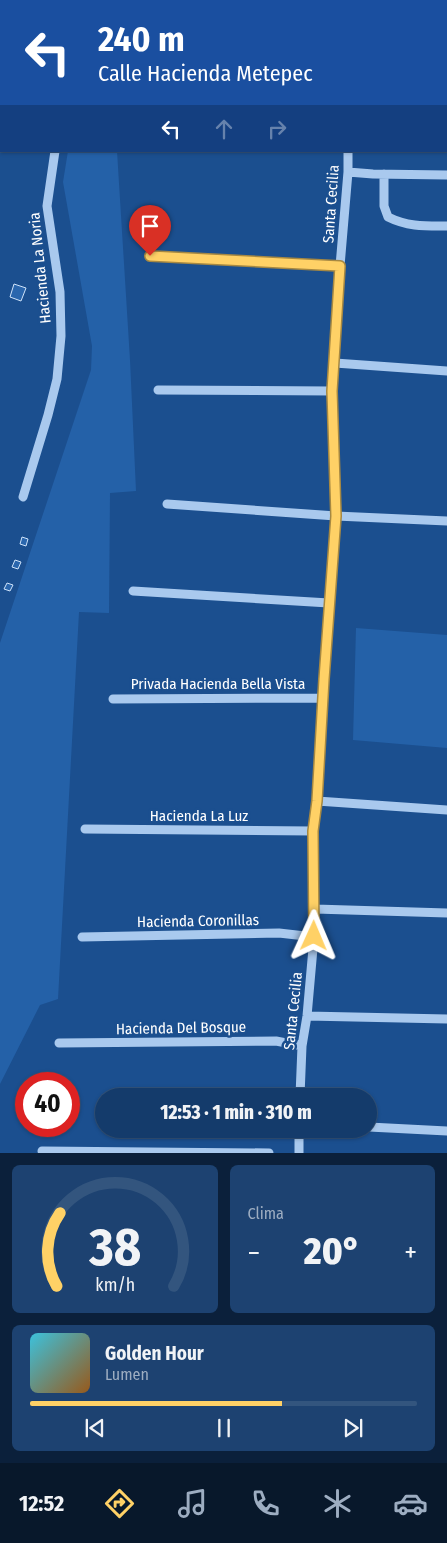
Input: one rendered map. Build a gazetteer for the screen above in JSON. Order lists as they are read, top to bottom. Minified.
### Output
{"streets":{"street":["Santa Cecilia","Hacienda La Noria","Privada Hacienda Bella Vista","Hacienda La Luz","Hacienda Coronillas","Hacienda Del Bosque"]},"crossings":[["Santa Cecilia","Privada Hacienda Bella Vista"],["Santa Cecilia","Hacienda La Luz"],["Santa Cecilia","Hacienda Coronillas"],["Santa Cecilia","Hacienda Del Bosque"]],"page":{"turn":["240 m","Calle Hacienda Metepec"],"limit":"40","trip":"12:53 · 1 min · 310 m","tile":"Clima","heat":["−","20°","+"],"song":["Golden Hour","Lumen"],"tabs":"12:52","gauge":["38","km/h"]}}
